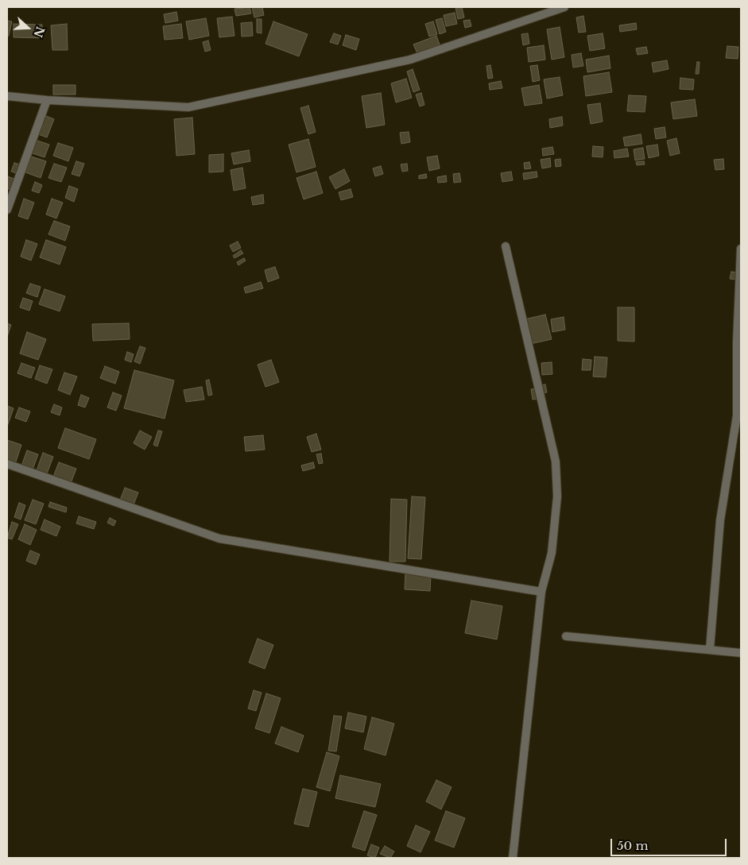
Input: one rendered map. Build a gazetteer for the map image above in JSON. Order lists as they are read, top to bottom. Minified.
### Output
{"scale_bar":"50 m","north":"right"}
